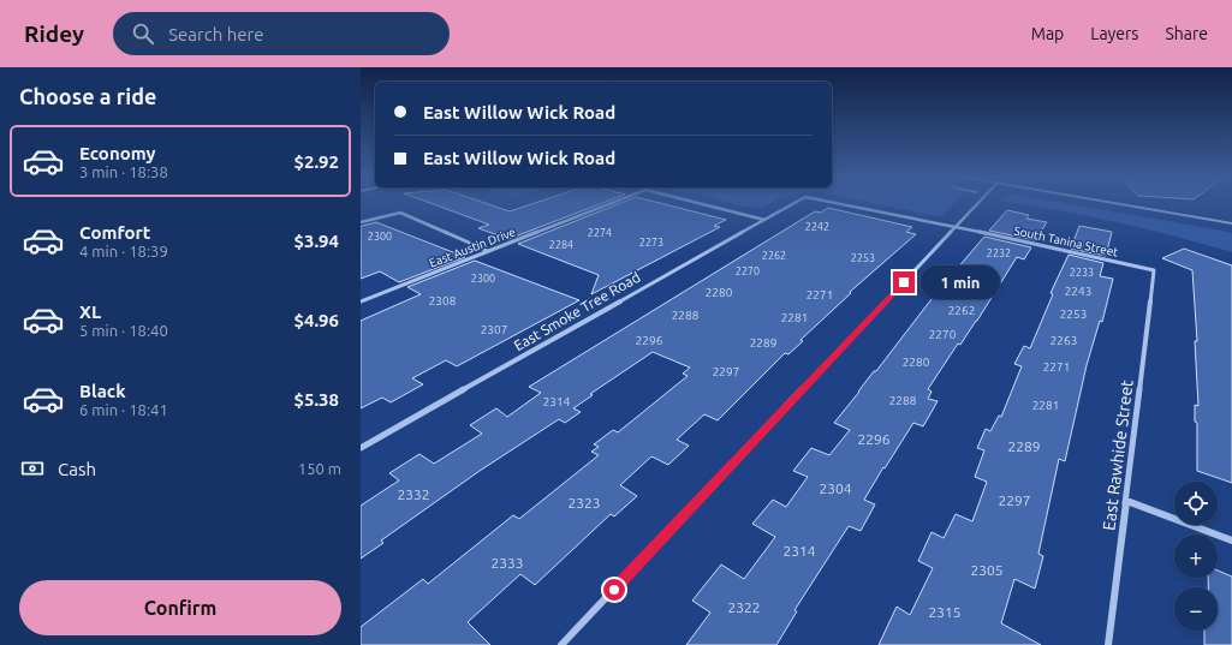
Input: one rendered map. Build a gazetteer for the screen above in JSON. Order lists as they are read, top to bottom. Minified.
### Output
{"streets":{"street":["South Tanina Street","East Austin Drive","East Smoke Tree Road","East Rawhide Street"]},"crossings":[["South Tanina Street","East Rawhide Street"],["East Austin Drive","East Smoke Tree Road"]],"house_numbers":["2242","2274","2300","2273","2284","2232","2262","2253","2270","2233","2300","2243","2280","2271","2308","2262","2253","2288","2281","2307","2270","2296","2263","2289","2280","2271","2297","2288","2314","2281","2296","2289","2304","2332","2297","2323","2314","2333","2305","2322","2315"],"page":{"header":"Ridey","search":"Search here","nav":["Map","Layers","Share"],"heading":"Choose a ride","banner":["East Willow Wick Road","East Willow Wick Road"],"list":[{"name":"Economy","note":"3 min · 18:38","value":"$2.92"},{"name":"Comfort","note":"4 min · 18:39","value":"$3.94"},{"name":"XL","note":"5 min · 18:40","value":"$4.96"},{"name":"Black","note":"6 min · 18:41","value":"$5.38"}],"bubble":"1 min","pay":["Cash","150 m"],"map_buttons":["+","−"],"buttons":"Confirm"}}
